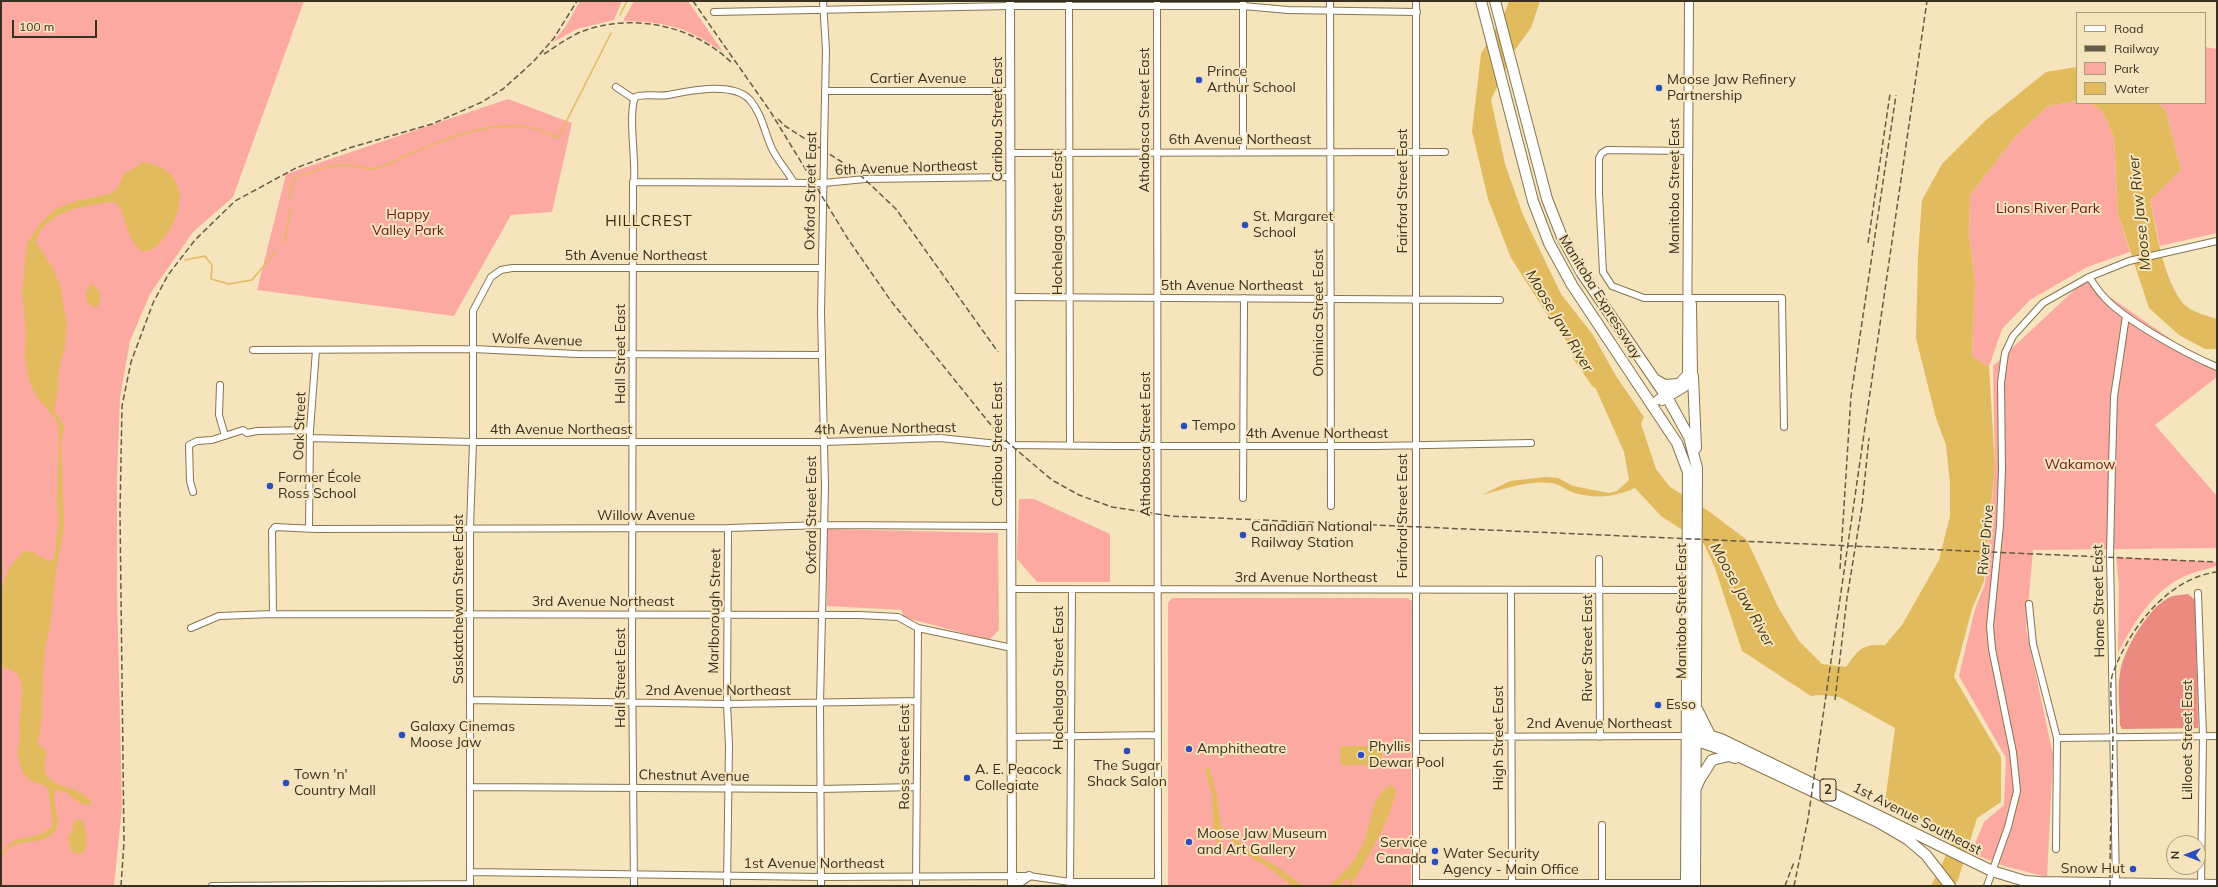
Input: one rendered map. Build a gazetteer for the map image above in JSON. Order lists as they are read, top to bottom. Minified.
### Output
{"streets":{"main road":["Manitoba Street East","Manitoba Expressway","2","1st Avenue Southeast"],"street":["Cartier Avenue","Caribou Street East","Athabasca Street East","6th Avenue Northeast","Oxford Street East","Fairford Street East","Hochelaga Street East","5th Avenue Northeast","Ominica Street East","Wolfe Avenue","Hall Street East","Oak Street","4th Avenue Northeast","Willow Avenue","River Drive","3rd Avenue Northeast","Saskatchewan Street East","Home Street East","Marlborough Street","River Street East","2nd Avenue Northeast","High Street East","Lillooet Street East","Ross Street East","Chestnut Avenue","1st Avenue Northeast"]},"crossings":[["Cartier Avenue","Caribou Street East"],["Cartier Avenue","Oxford Street East"],["Caribou Street East","6th Avenue Northeast"],["Caribou Street East","5th Avenue Northeast"],["Caribou Street East","4th Avenue Northeast"],["Caribou Street East","Willow Avenue"],["Caribou Street East","3rd Avenue Northeast"],["Caribou Street East","1st Avenue Northeast"],["Athabasca Street East","6th Avenue Northeast"],["Athabasca Street East","5th Avenue Northeast"],["Athabasca Street East","4th Avenue Northeast"],["Athabasca Street East","3rd Avenue Northeast"],["6th Avenue Northeast","Oxford Street East"],["6th Avenue Northeast","Fairford Street East"],["6th Avenue Northeast","Hochelaga Street East"],["6th Avenue Northeast","Ominica Street East"],["6th Avenue Northeast","Hall Street East"],["Manitoba Street East","Manitoba Expressway"],["Manitoba Street East","3rd Avenue Northeast"],["Manitoba Street East","2nd Avenue Northeast"],["Manitoba Street East","2"],["Manitoba Street East","1st Avenue Southeast"],["Oxford Street East","5th Avenue Northeast"],["Oxford Street East","Wolfe Avenue"],["Oxford Street East","4th Avenue Northeast"],["Oxford Street East","Willow Avenue"],["Oxford Street East","3rd Avenue Northeast"],["Oxford Street East","2nd Avenue Northeast"],["Oxford Street East","Chestnut Avenue"],["Oxford Street East","1st Avenue Northeast"],["Fairford Street East","5th Avenue Northeast"],["Fairford Street East","4th Avenue Northeast"],["Fairford Street East","3rd Avenue Northeast"],["Fairford Street East","2nd Avenue Northeast"],["Hochelaga Street East","5th Avenue Northeast"],["Hochelaga Street East","4th Avenue Northeast"],["Hochelaga Street East","3rd Avenue Northeast"],["5th Avenue Northeast","Ominica Street East"],["5th Avenue Northeast","Hall Street East"],["5th Avenue Northeast","Saskatchewan Street East"],["Ominica Street East","4th Avenue Northeast"],["Wolfe Avenue","Hall Street East"],["Wolfe Avenue","Oak Street"],["Wolfe Avenue","Saskatchewan Street East"],["Hall Street East","4th Avenue Northeast"],["Hall Street East","Willow Avenue"],["Hall Street East","3rd Avenue Northeast"],["Hall Street East","2nd Avenue Northeast"],["Hall Street East","Chestnut Avenue"],["Hall Street East","1st Avenue Northeast"],["Oak Street","4th Avenue Northeast"],["Oak Street","Willow Avenue"],["4th Avenue Northeast","Saskatchewan Street East"],["Willow Avenue","3rd Avenue Northeast"],["Willow Avenue","Saskatchewan Street East"],["Willow Avenue","Marlborough Street"],["River Drive","1st Avenue Southeast"],["3rd Avenue Northeast","Saskatchewan Street East"],["3rd Avenue Northeast","Marlborough Street"],["3rd Avenue Northeast","River Street East"],["3rd Avenue Northeast","High Street East"],["3rd Avenue Northeast","Ross Street East"],["Saskatchewan Street East","2nd Avenue Northeast"],["Saskatchewan Street East","Chestnut Avenue"],["Saskatchewan Street East","1st Avenue Northeast"],["Home Street East","1st Avenue Southeast"],["Marlborough Street","2nd Avenue Northeast"],["Marlborough Street","Chestnut Avenue"],["Marlborough Street","1st Avenue Northeast"],["River Street East","2nd Avenue Northeast"],["2nd Avenue Northeast","High Street East"],["2nd Avenue Northeast","Ross Street East"],["2nd Avenue Northeast","1st Avenue Southeast"],["Lillooet Street East","1st Avenue Southeast"],["Ross Street East","Chestnut Avenue"],["Ross Street East","1st Avenue Northeast"],["2","1st Avenue Southeast"]],"districts":["HILLCREST"],"water":["Moose Jaw River"],"parks":["Lions River Park","Happy Valley Park","Wakamow"],"places":["Prince Arthur School","Moose Jaw Refinery Partnership","St. Margaret School","Tempo","Former École Ross School","Canadian National Railway Station","Esso","Galaxy Cinemas Moose Jaw","Amphitheatre","The Sugar Shack Salon","Phyllis Dewar Pool","A. E. Peacock Collegiate","Town 'n' Country Mall","Moose Jaw Museum and Art Gallery","Service Canada","Water Security Agency - Main Office","Snow Hut"],"legend":["Road","Railway","Park","Water"],"scale_bar":"100 m","north":"left"}
